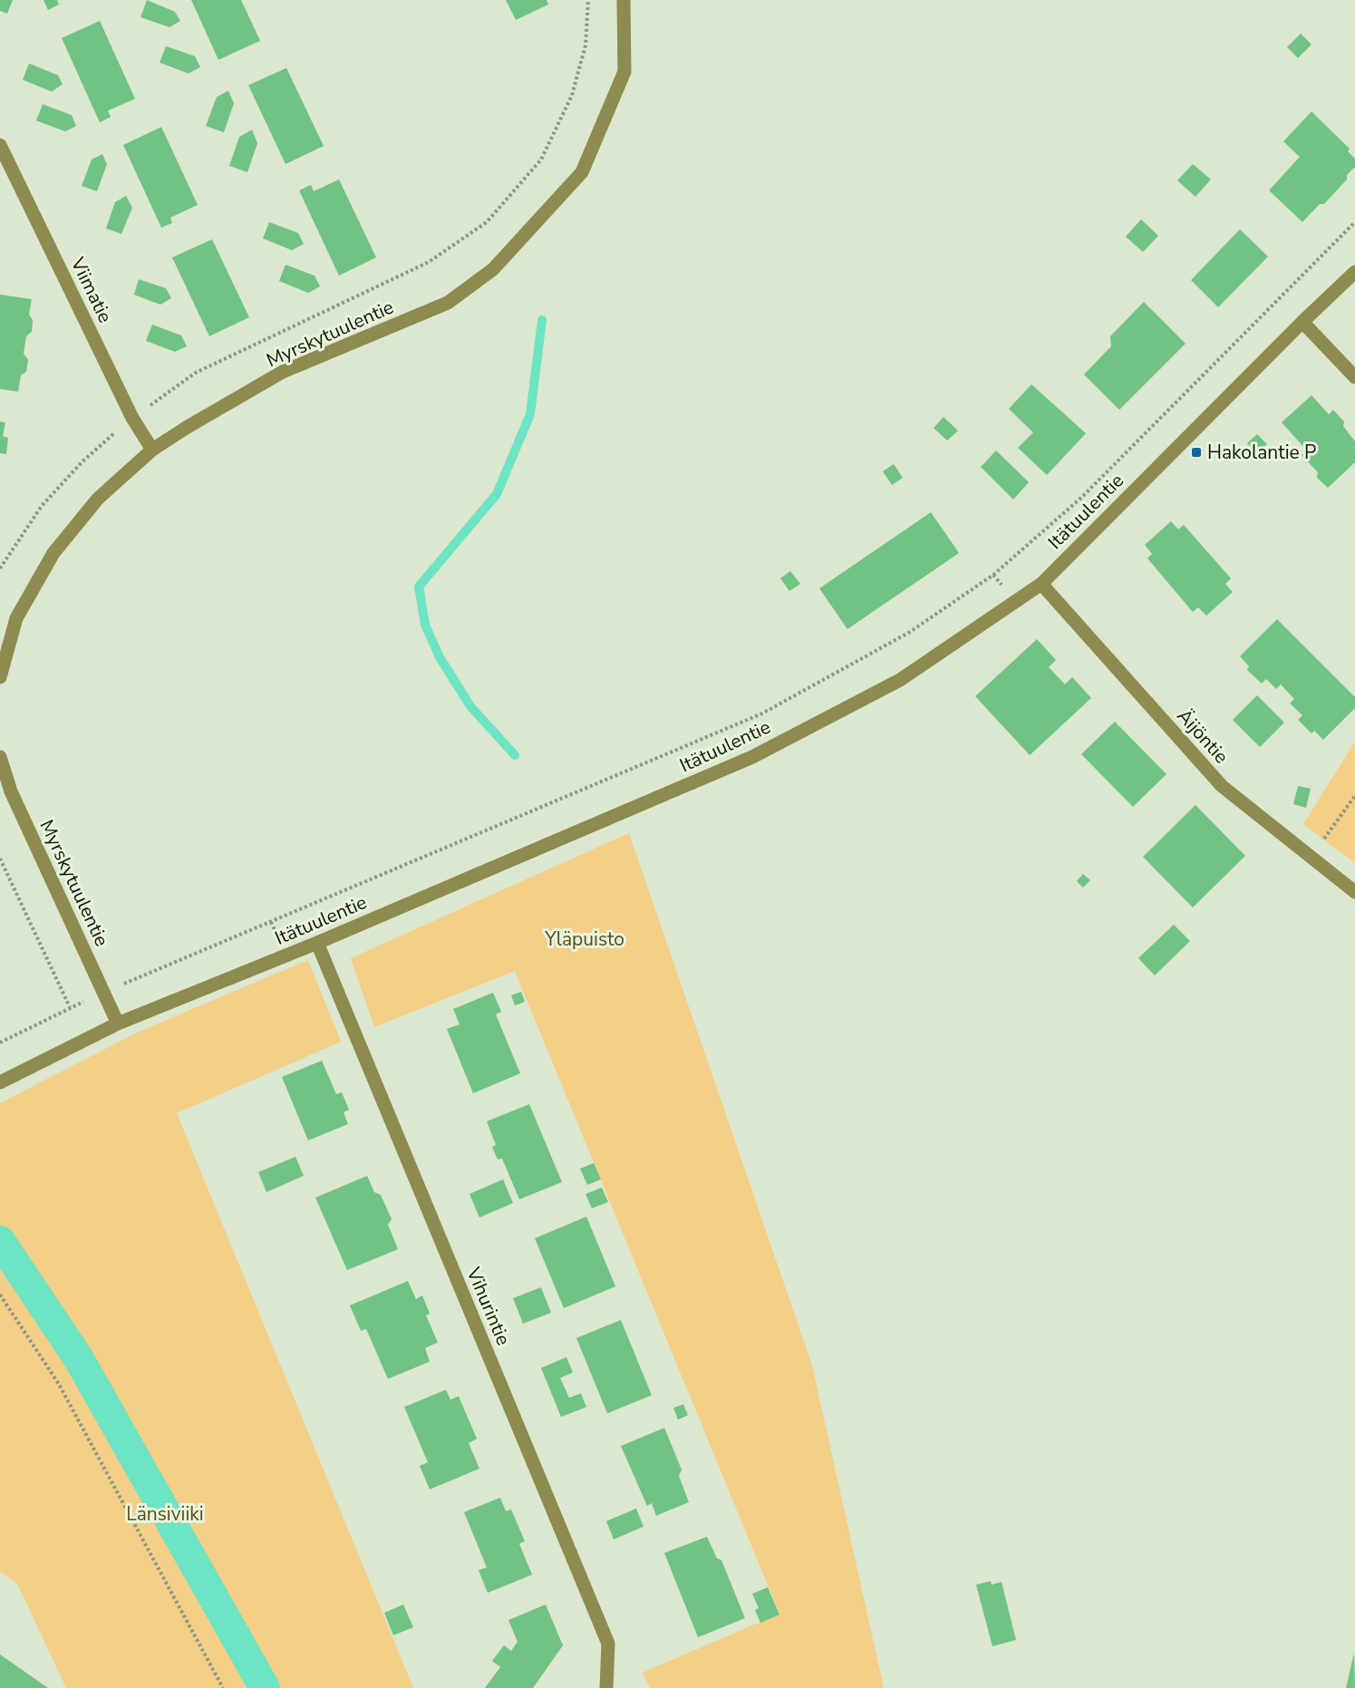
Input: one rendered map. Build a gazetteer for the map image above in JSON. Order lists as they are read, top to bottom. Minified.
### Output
{"streets":{"street":["Viimatie","Myrskytuulentie","Itätuulentie","Äijöntie","Vihurintie"]},"crossings":[["Viimatie","Myrskytuulentie"],["Myrskytuulentie","Itätuulentie"],["Itätuulentie","Äijöntie"],["Itätuulentie","Vihurintie"]],"parks":["Yläpuisto","Länsiviiki"],"places":{"transit":["Hakolantie P"]}}
